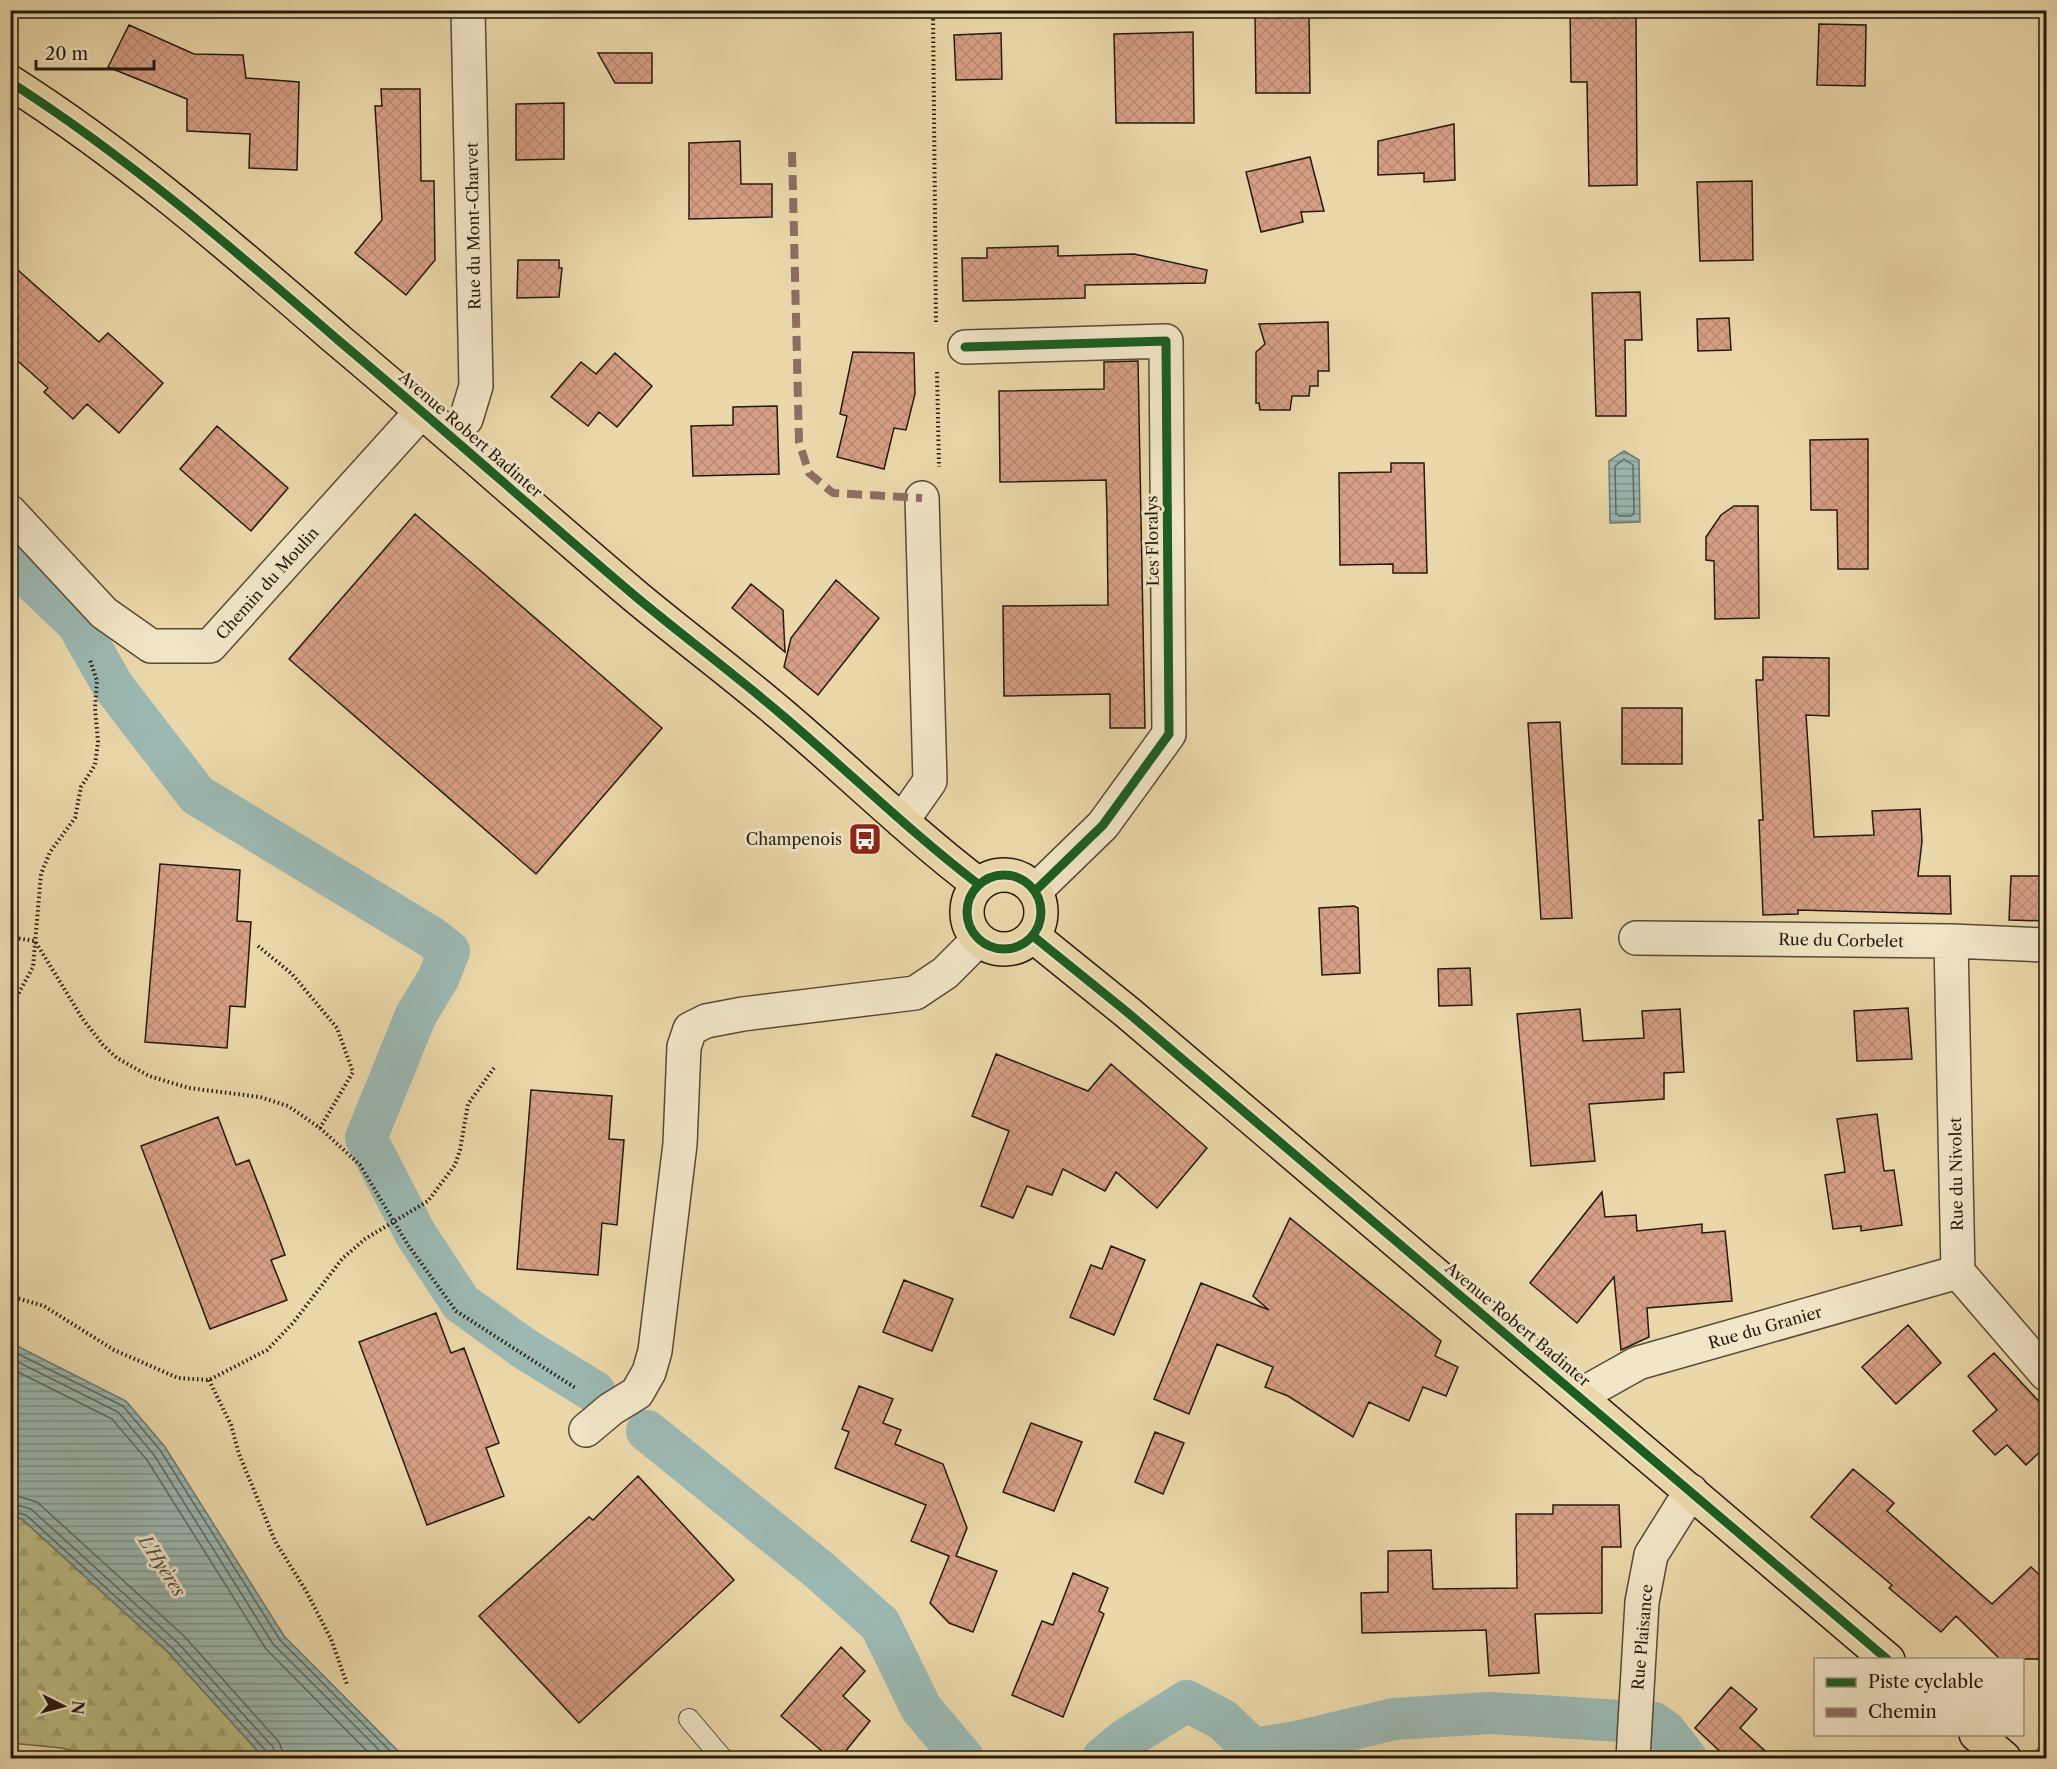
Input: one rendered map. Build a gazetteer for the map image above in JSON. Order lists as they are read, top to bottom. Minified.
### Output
{"streets":{"main road":["Avenue Robert Badinter"],"street":["Rue du Mont-Charvet","Les Floralys","Chemin du Moulin","Rue du Corbelet","Rue du Nivolet","Rue du Granier","Rue Plaisance"]},"crossings":[["Rue du Mont-Charvet","Avenue Robert Badinter"],["Avenue Robert Badinter","Les Floralys"],["Avenue Robert Badinter","Chemin du Moulin"],["Avenue Robert Badinter","Rue du Granier"],["Avenue Robert Badinter","Rue Plaisance"],["Rue du Corbelet","Rue du Nivolet"],["Rue du Nivolet","Rue du Granier"]],"water":["L'Hyères"],"places":{"bus stop":["Champenois"]},"legend":["Piste cyclable","Chemin"],"scale_bar":"20 m","north":"right"}
